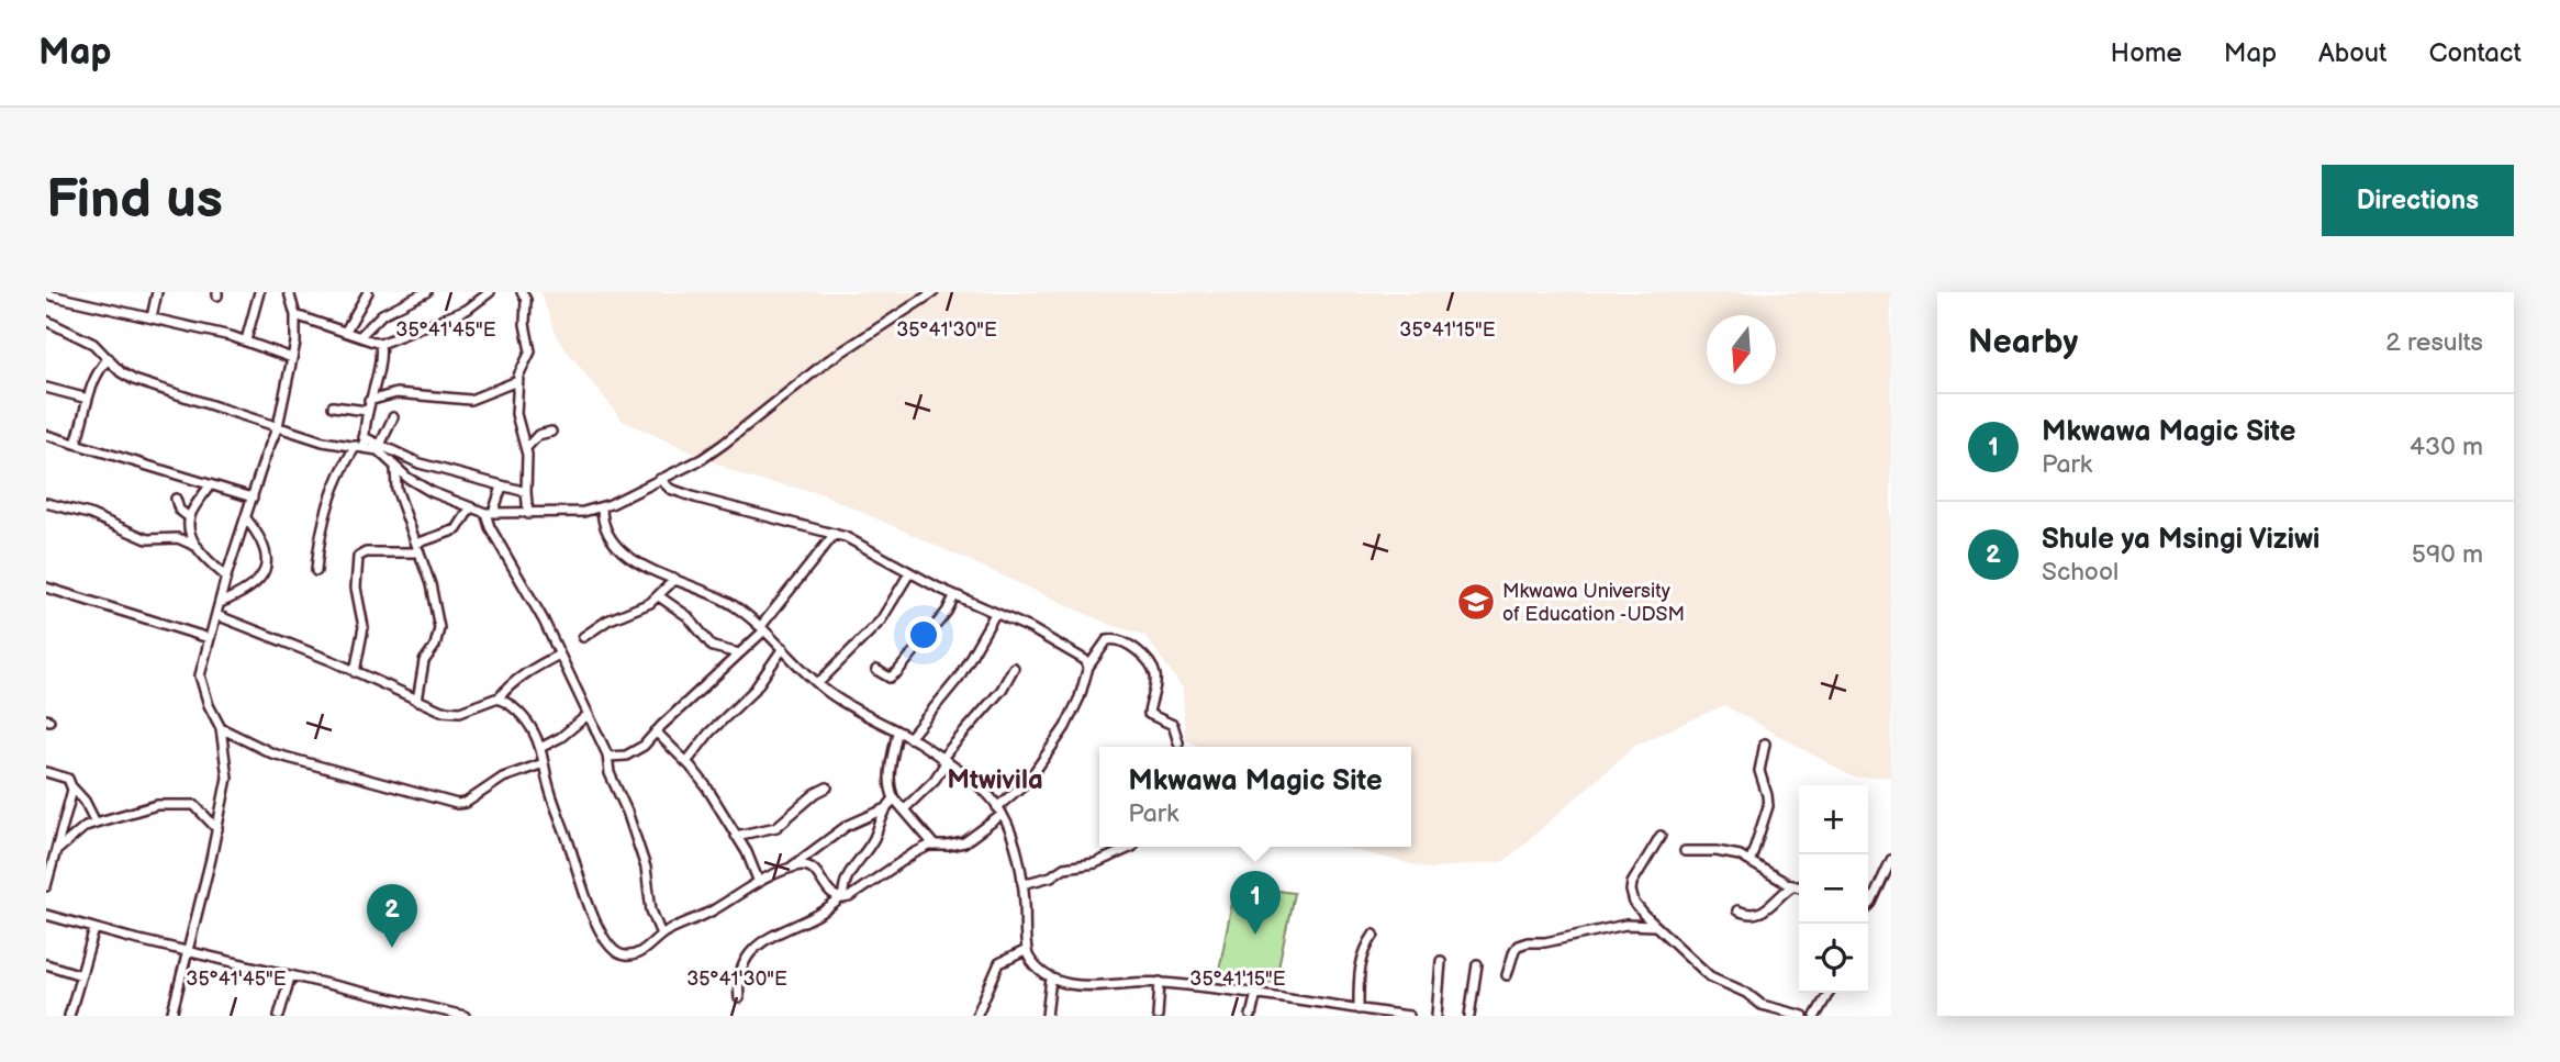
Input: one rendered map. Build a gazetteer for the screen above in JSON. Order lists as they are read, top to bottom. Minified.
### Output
{"districts":["Mtwivila"],"places":{"school or university":["Mkwawa University of Education -UDSM"]},"north":"bottom","page":{"header":"Map","nav":["Home","Map","About","Contact"],"buttons":"Directions","title":"Find us","heading":["Nearby","2 results"],"list":[{"mark":"1","name":"Mkwawa Magic Site","note":"Park","value":"430 m"},{"mark":"2","name":"Shule ya Msingi Viziwi","note":"School","value":"590 m"}],"popup":["Mkwawa Magic Site","Park"],"map_buttons":["+","−"],"pins":["1","2"]},"coordinates":["35°41'45\"E","35°41'30\"E","35°41'15\"E"]}
